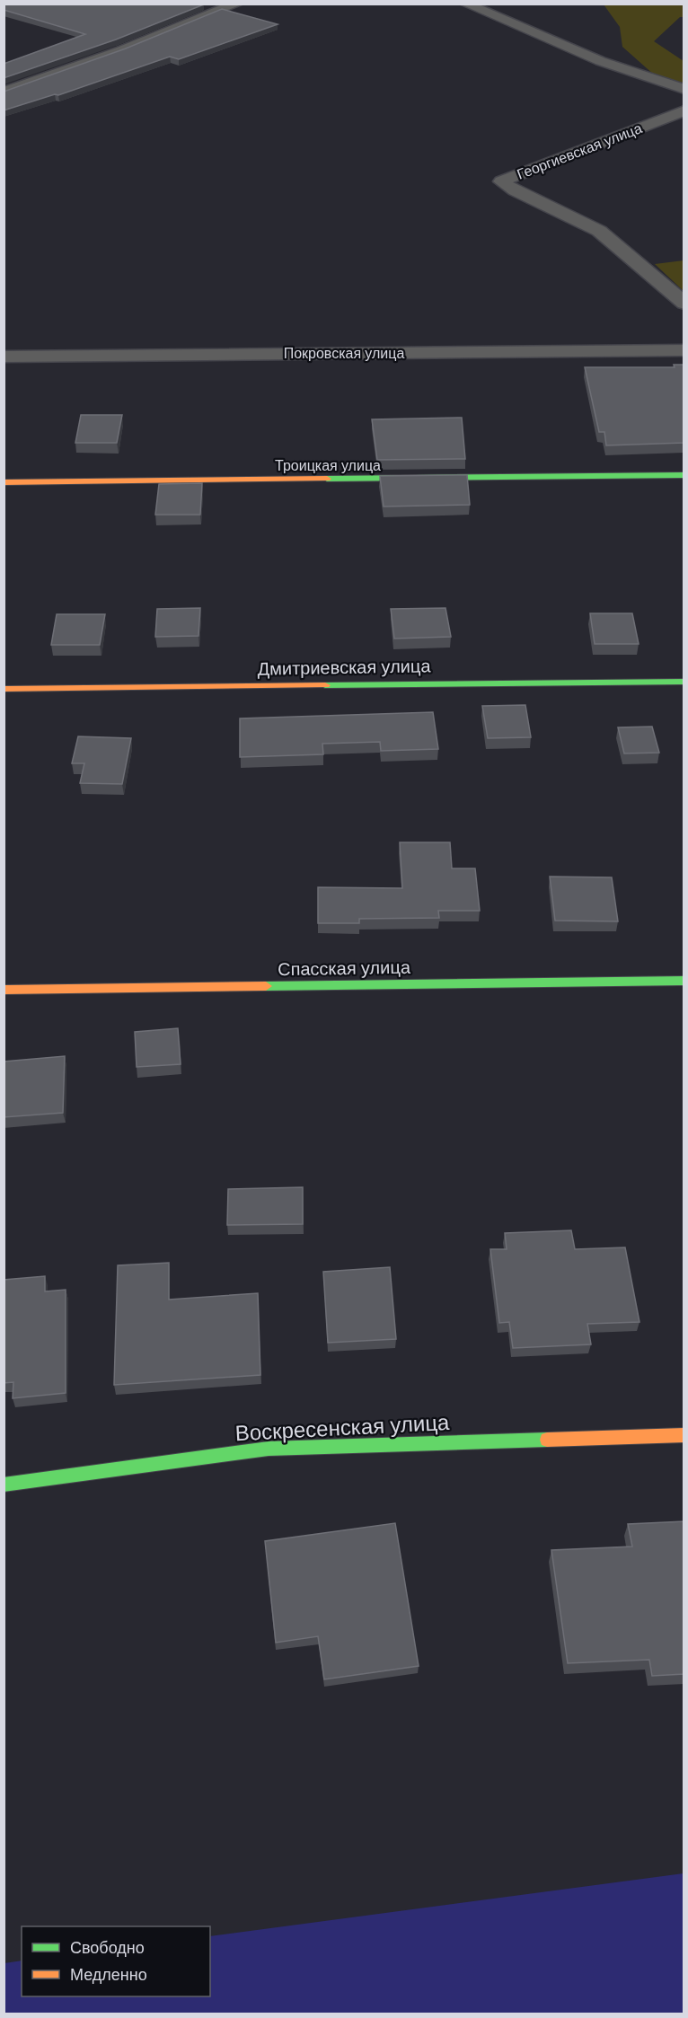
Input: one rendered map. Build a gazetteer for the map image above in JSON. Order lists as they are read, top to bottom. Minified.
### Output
{"streets":{"street":["Георгиевская улица","Покровская улица","Троицкая улица","Дмитриевская улица","Спасская улица","Воскресенская улица"]},"legend":["Свободно","Медленно"]}
